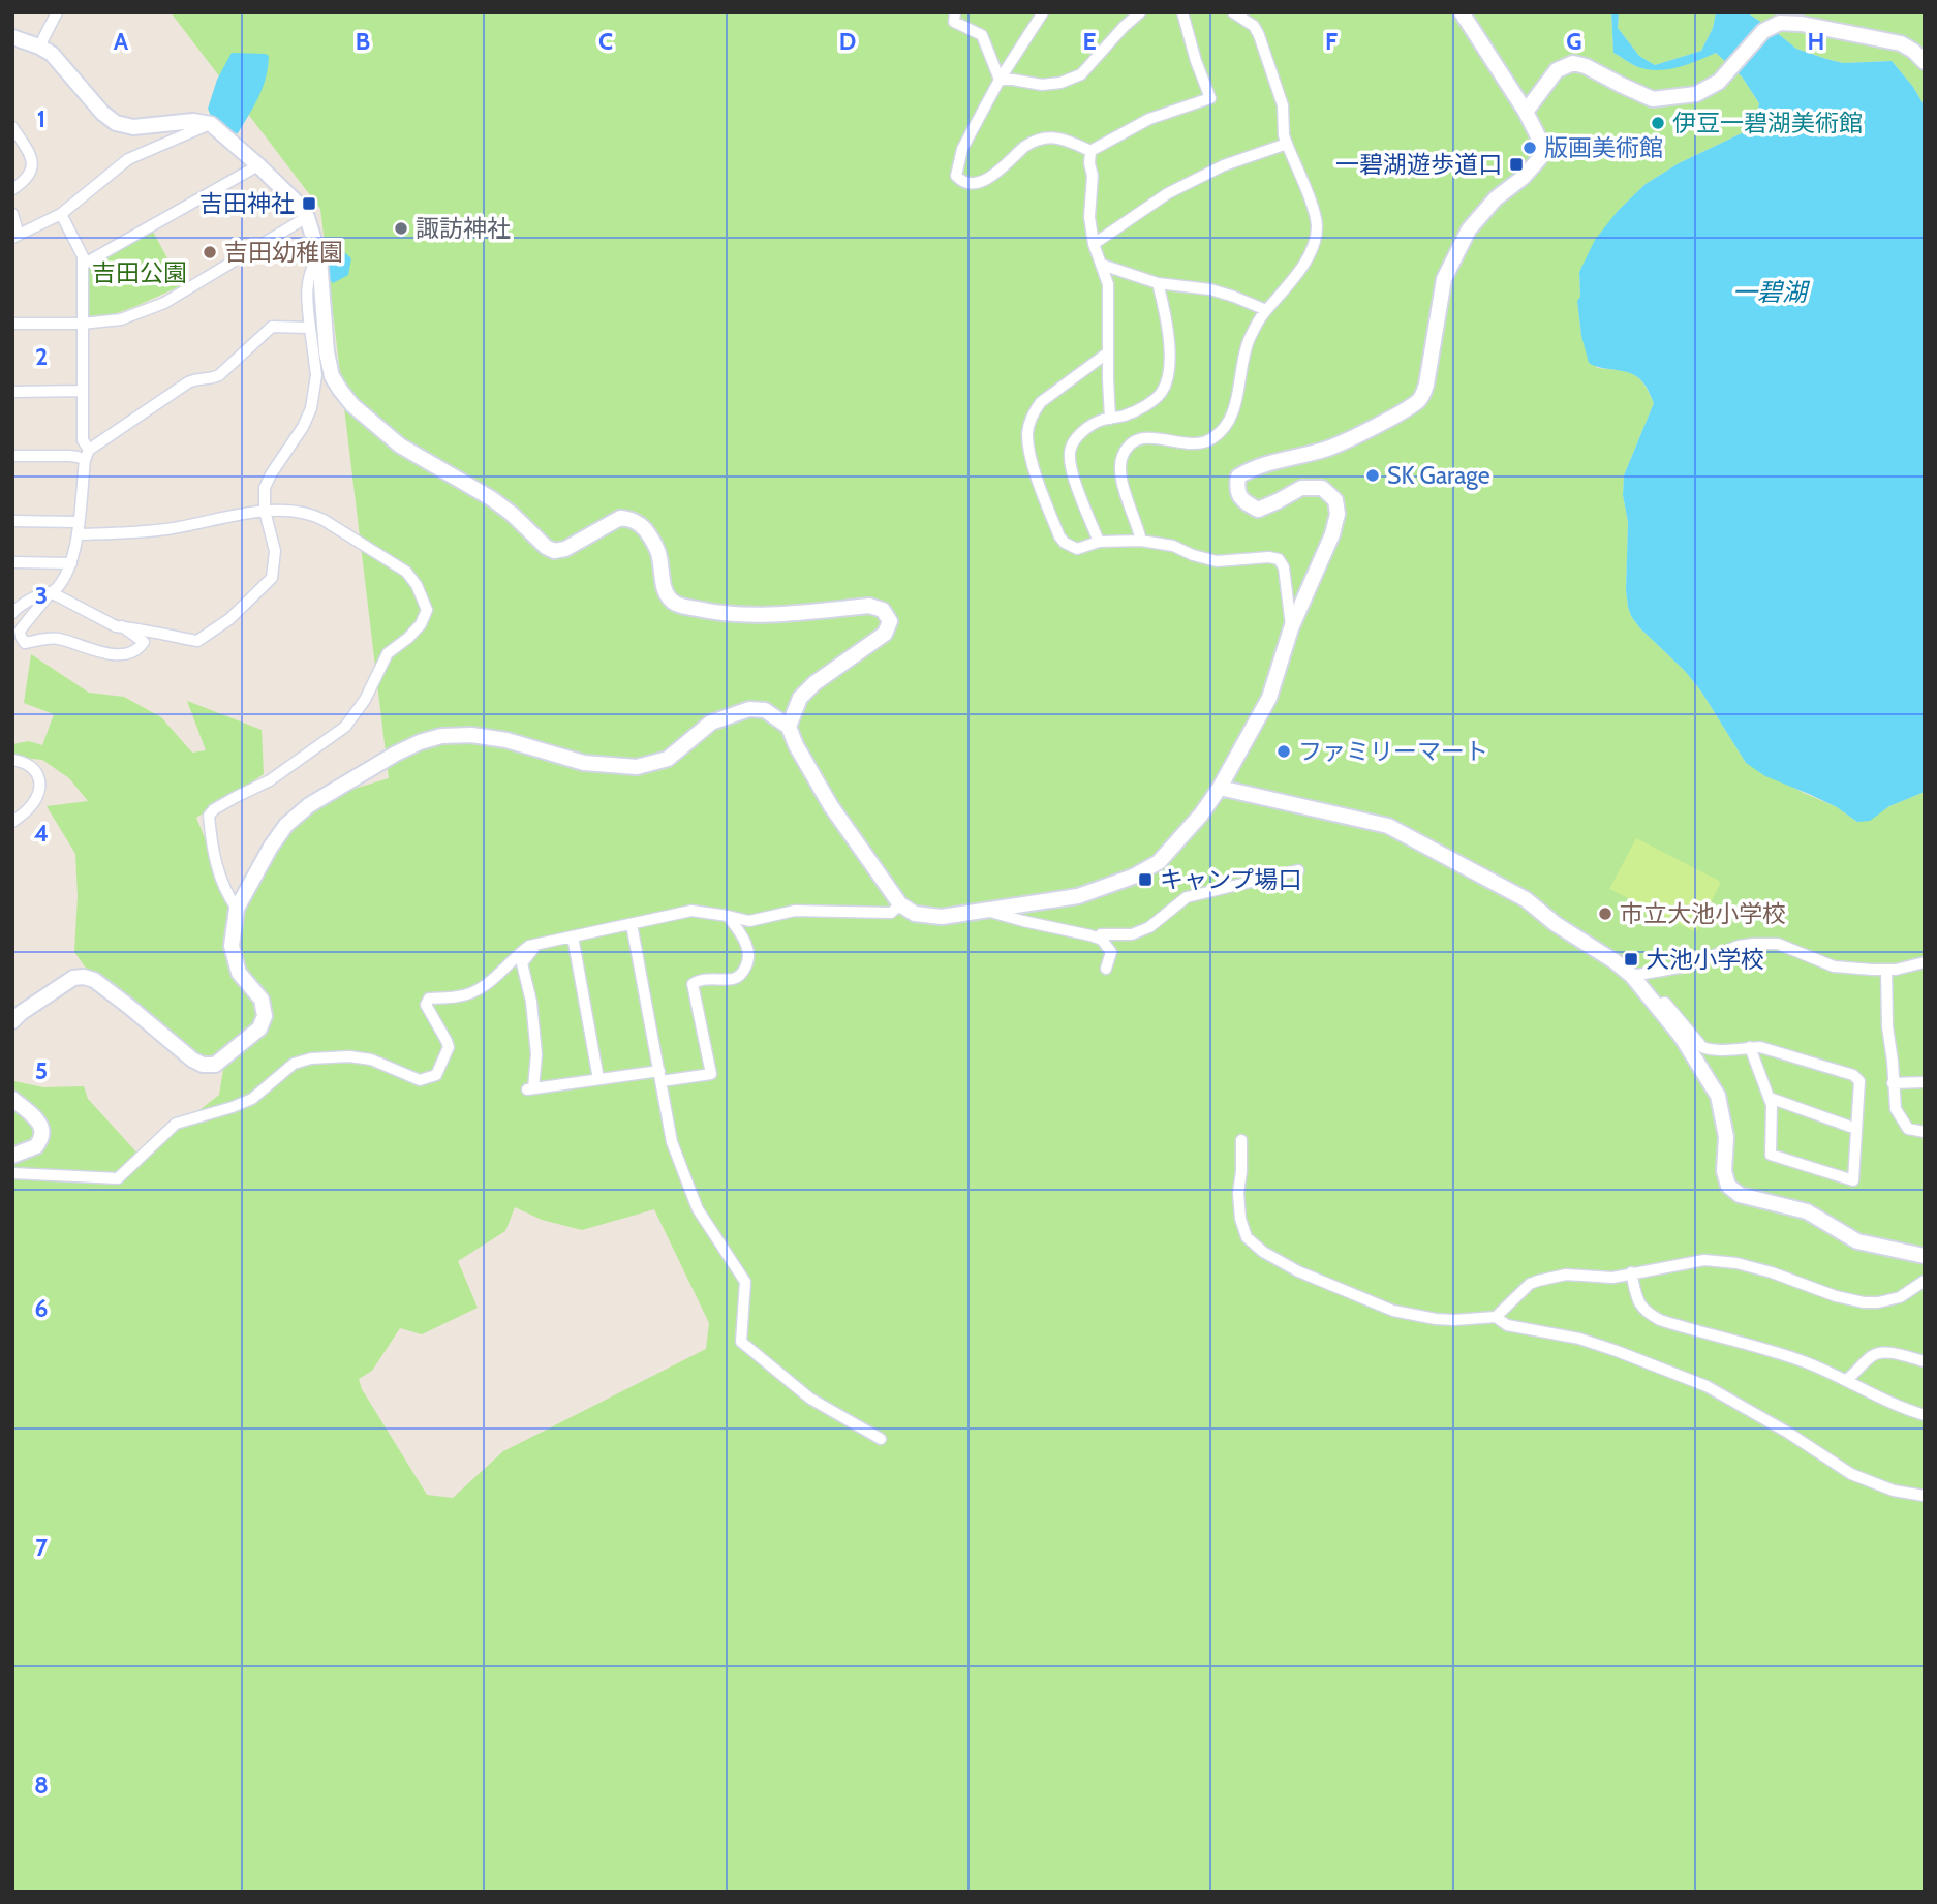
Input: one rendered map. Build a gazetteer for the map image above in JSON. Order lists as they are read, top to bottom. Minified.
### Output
{"water":["一碧湖"],"parks":["吉田公園"],"places":{"other":["伊豆一碧湖美術館","版画美術館","諏訪神社","吉田幼稚園","SK Garage","ファミリーマート","市立大池小学校"],"transit":["一碧湖遊歩道口","吉田神社","キャンプ場口","大池小学校"]},"grid":{"columns":["A","B","C","D","E","F","G","H"],"rows":["1","2","3","4","5","6","7","8"]}}
